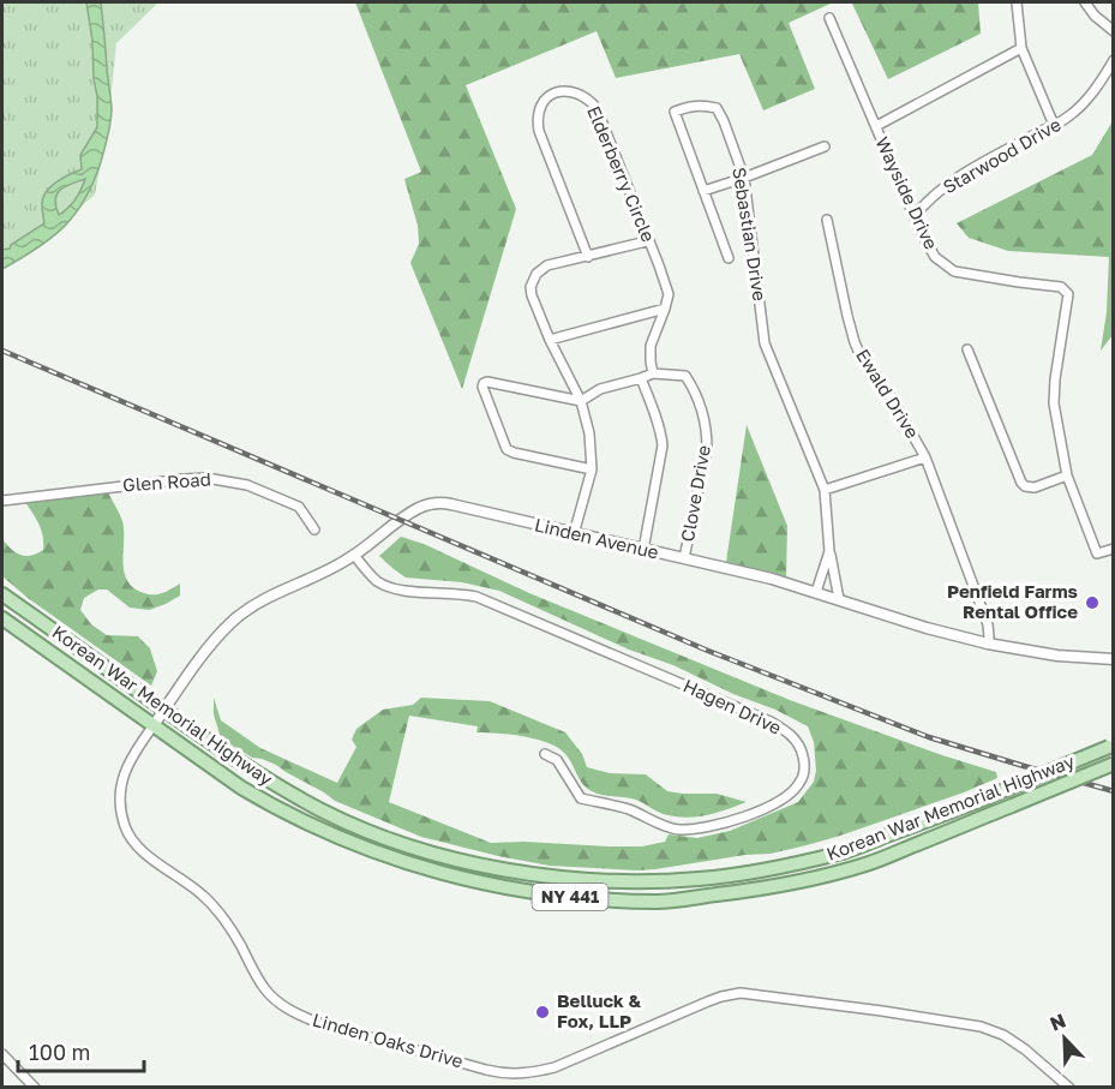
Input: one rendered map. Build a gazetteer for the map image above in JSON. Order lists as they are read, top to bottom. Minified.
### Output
{"streets":{"main road":["Korean War Memorial Highway","NY 441"],"street":["Starwood Drive","Elderberry Circle","Wayside Drive","Sebastian Drive","Ewald Drive","Glen Road","Clove Drive","Linden Avenue","Hagen Drive","Linden Oaks Drive"]},"crossings":[["Starwood Drive","Wayside Drive"],["Elderberry Circle","Clove Drive"],["Sebastian Drive","Linden Avenue"],["Ewald Drive","Linden Avenue"],["Clove Drive","Linden Avenue"],["Linden Avenue","Korean War Memorial Highway"],["Linden Avenue","Hagen Drive"],["Linden Avenue","Linden Oaks Drive"],["Korean War Memorial Highway","Linden Oaks Drive"]],"places":["Penfield Farms Rental Office","Belluck & Fox, LLP"],"scale_bar":"100 m","north":"top left"}
